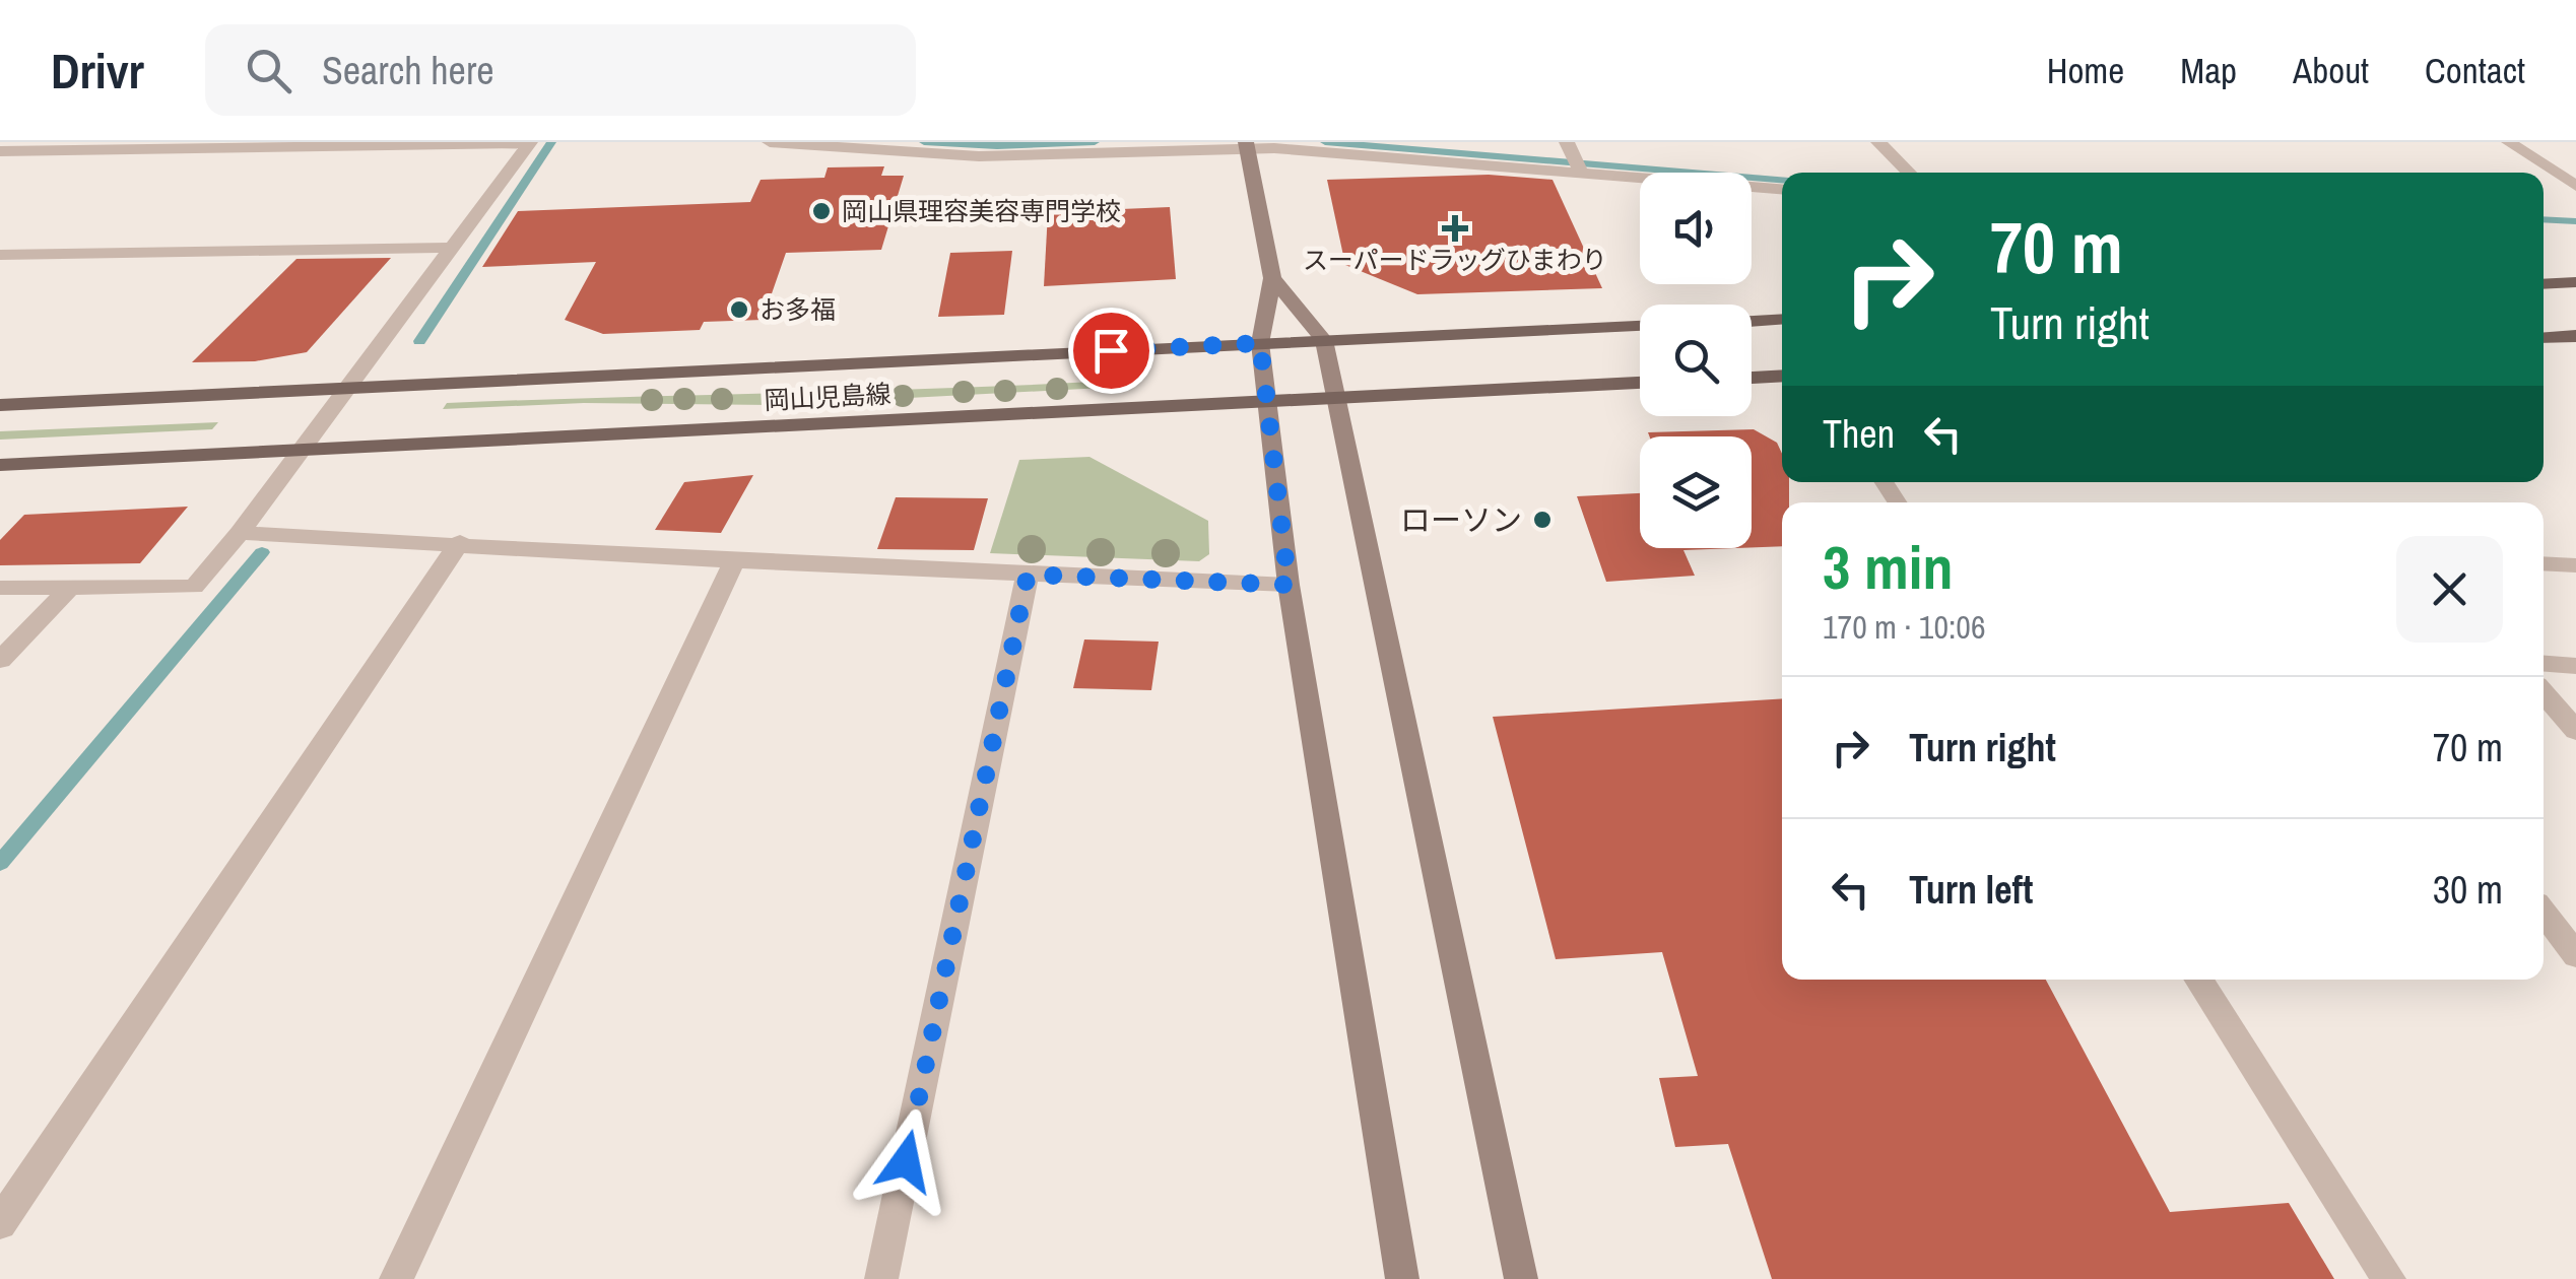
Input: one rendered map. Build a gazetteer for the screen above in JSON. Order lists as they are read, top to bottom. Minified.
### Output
{"streets":{"main road":["岡山児島線"]},"places":{"other":["岡山県理容美容専門学校","お多福","ローソン"],"health":["スーパードラッグひまわり"]},"page":{"header":"Drivr","search":"Search here","nav":["Home","Map","About","Contact"],"turn":["70 m","Turn right"],"then":"Then","heading":["3 min","170 m · 10:06"],"list":[{"name":"Turn right","value":"70 m"},{"name":"Turn left","value":"30 m"}]}}
